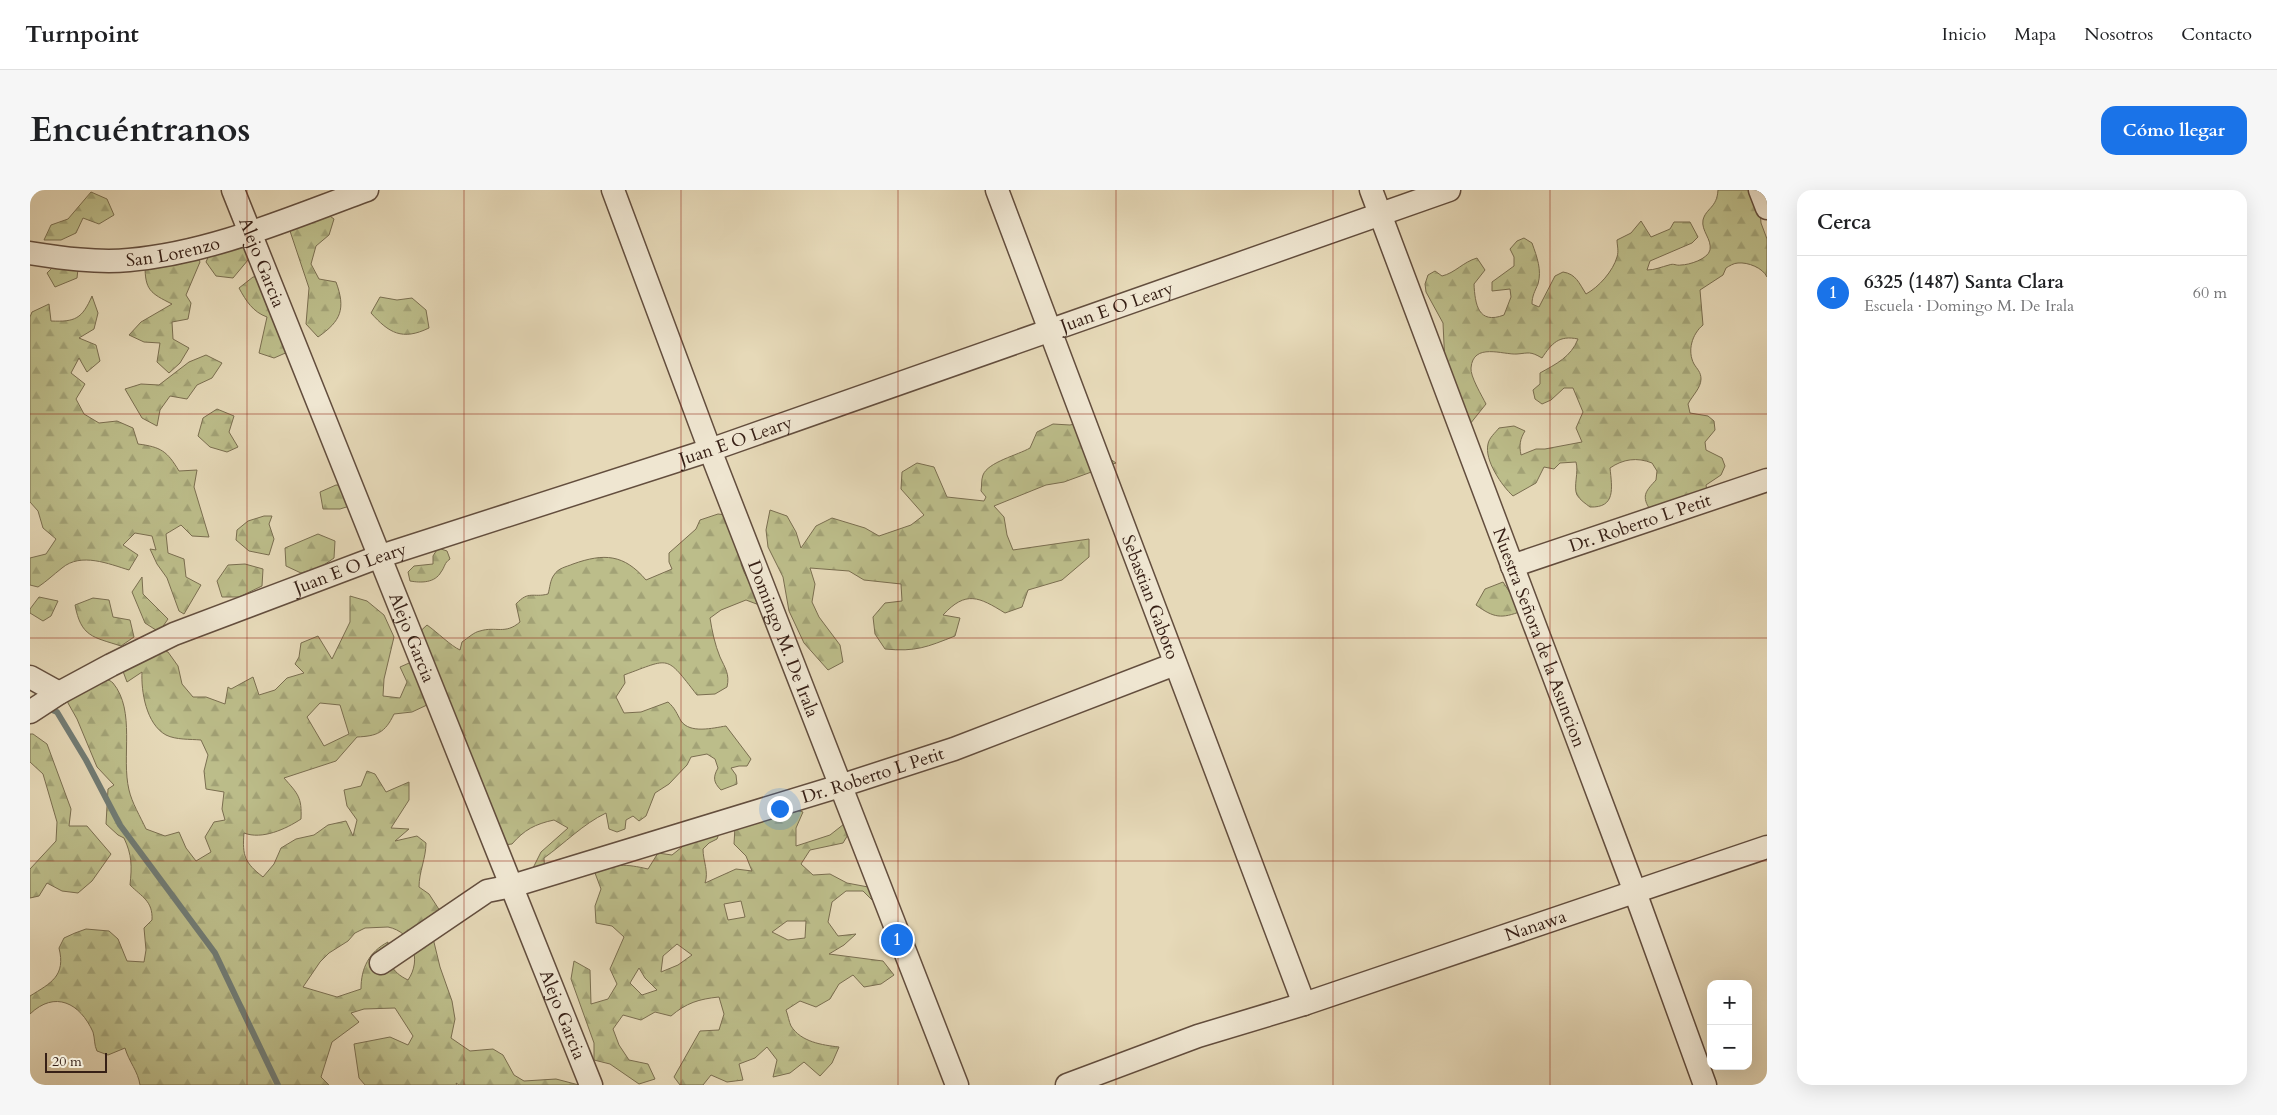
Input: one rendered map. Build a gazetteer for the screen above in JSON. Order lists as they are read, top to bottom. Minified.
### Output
{"streets":{"street":["San Lorenzo","Alejo Garcia","Juan E O Leary","Dr. Roberto L Petit","Sebastian Gaboto","Nuestra Señora de la Asuncion","Domingo M. De Irala","Nanawa"]},"crossings":[["San Lorenzo","Alejo Garcia"],["Alejo Garcia","Juan E O Leary"],["Alejo Garcia","Dr. Roberto L Petit"],["Juan E O Leary","Sebastian Gaboto"],["Juan E O Leary","Nuestra Señora de la Asuncion"],["Juan E O Leary","Domingo M. De Irala"],["Dr. Roberto L Petit","Sebastian Gaboto"],["Dr. Roberto L Petit","Nuestra Señora de la Asuncion"],["Dr. Roberto L Petit","Domingo M. De Irala"],["Sebastian Gaboto","Nanawa"],["Nuestra Señora de la Asuncion","Nanawa"]],"scale_bar":"20 m","page":{"header":"Turnpoint","nav":["Inicio","Mapa","Nosotros","Contacto"],"title":"Encuéntranos","buttons":"Cómo llegar","heading":"Cerca","list":[{"mark":"1","name":"6325 (1487) Santa Clara","note":"Escuela · Domingo M. De Irala","value":"60 m"}],"pins":"1","map_buttons":["+","−"],"scale":"20 m"}}
